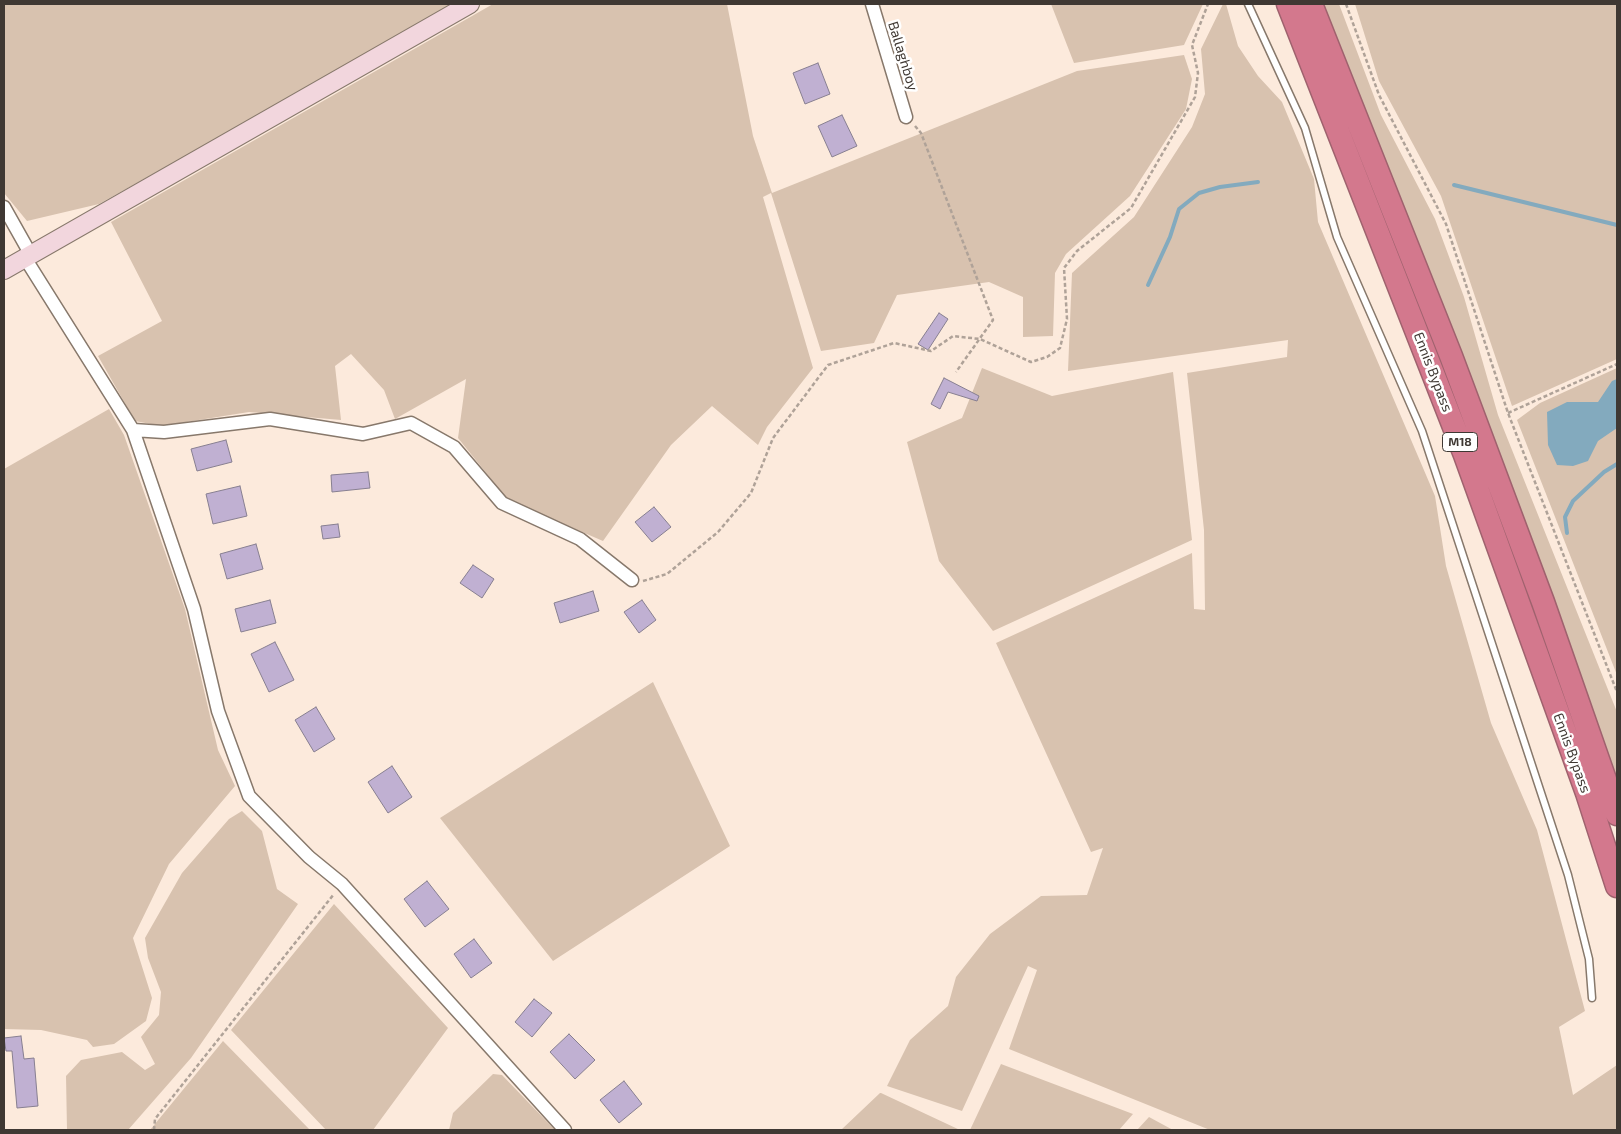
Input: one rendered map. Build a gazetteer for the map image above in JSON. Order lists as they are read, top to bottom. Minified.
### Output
{"streets":{"highway":["Ennis Bypass","M18"],"street":["Ballaghboy"]}}
